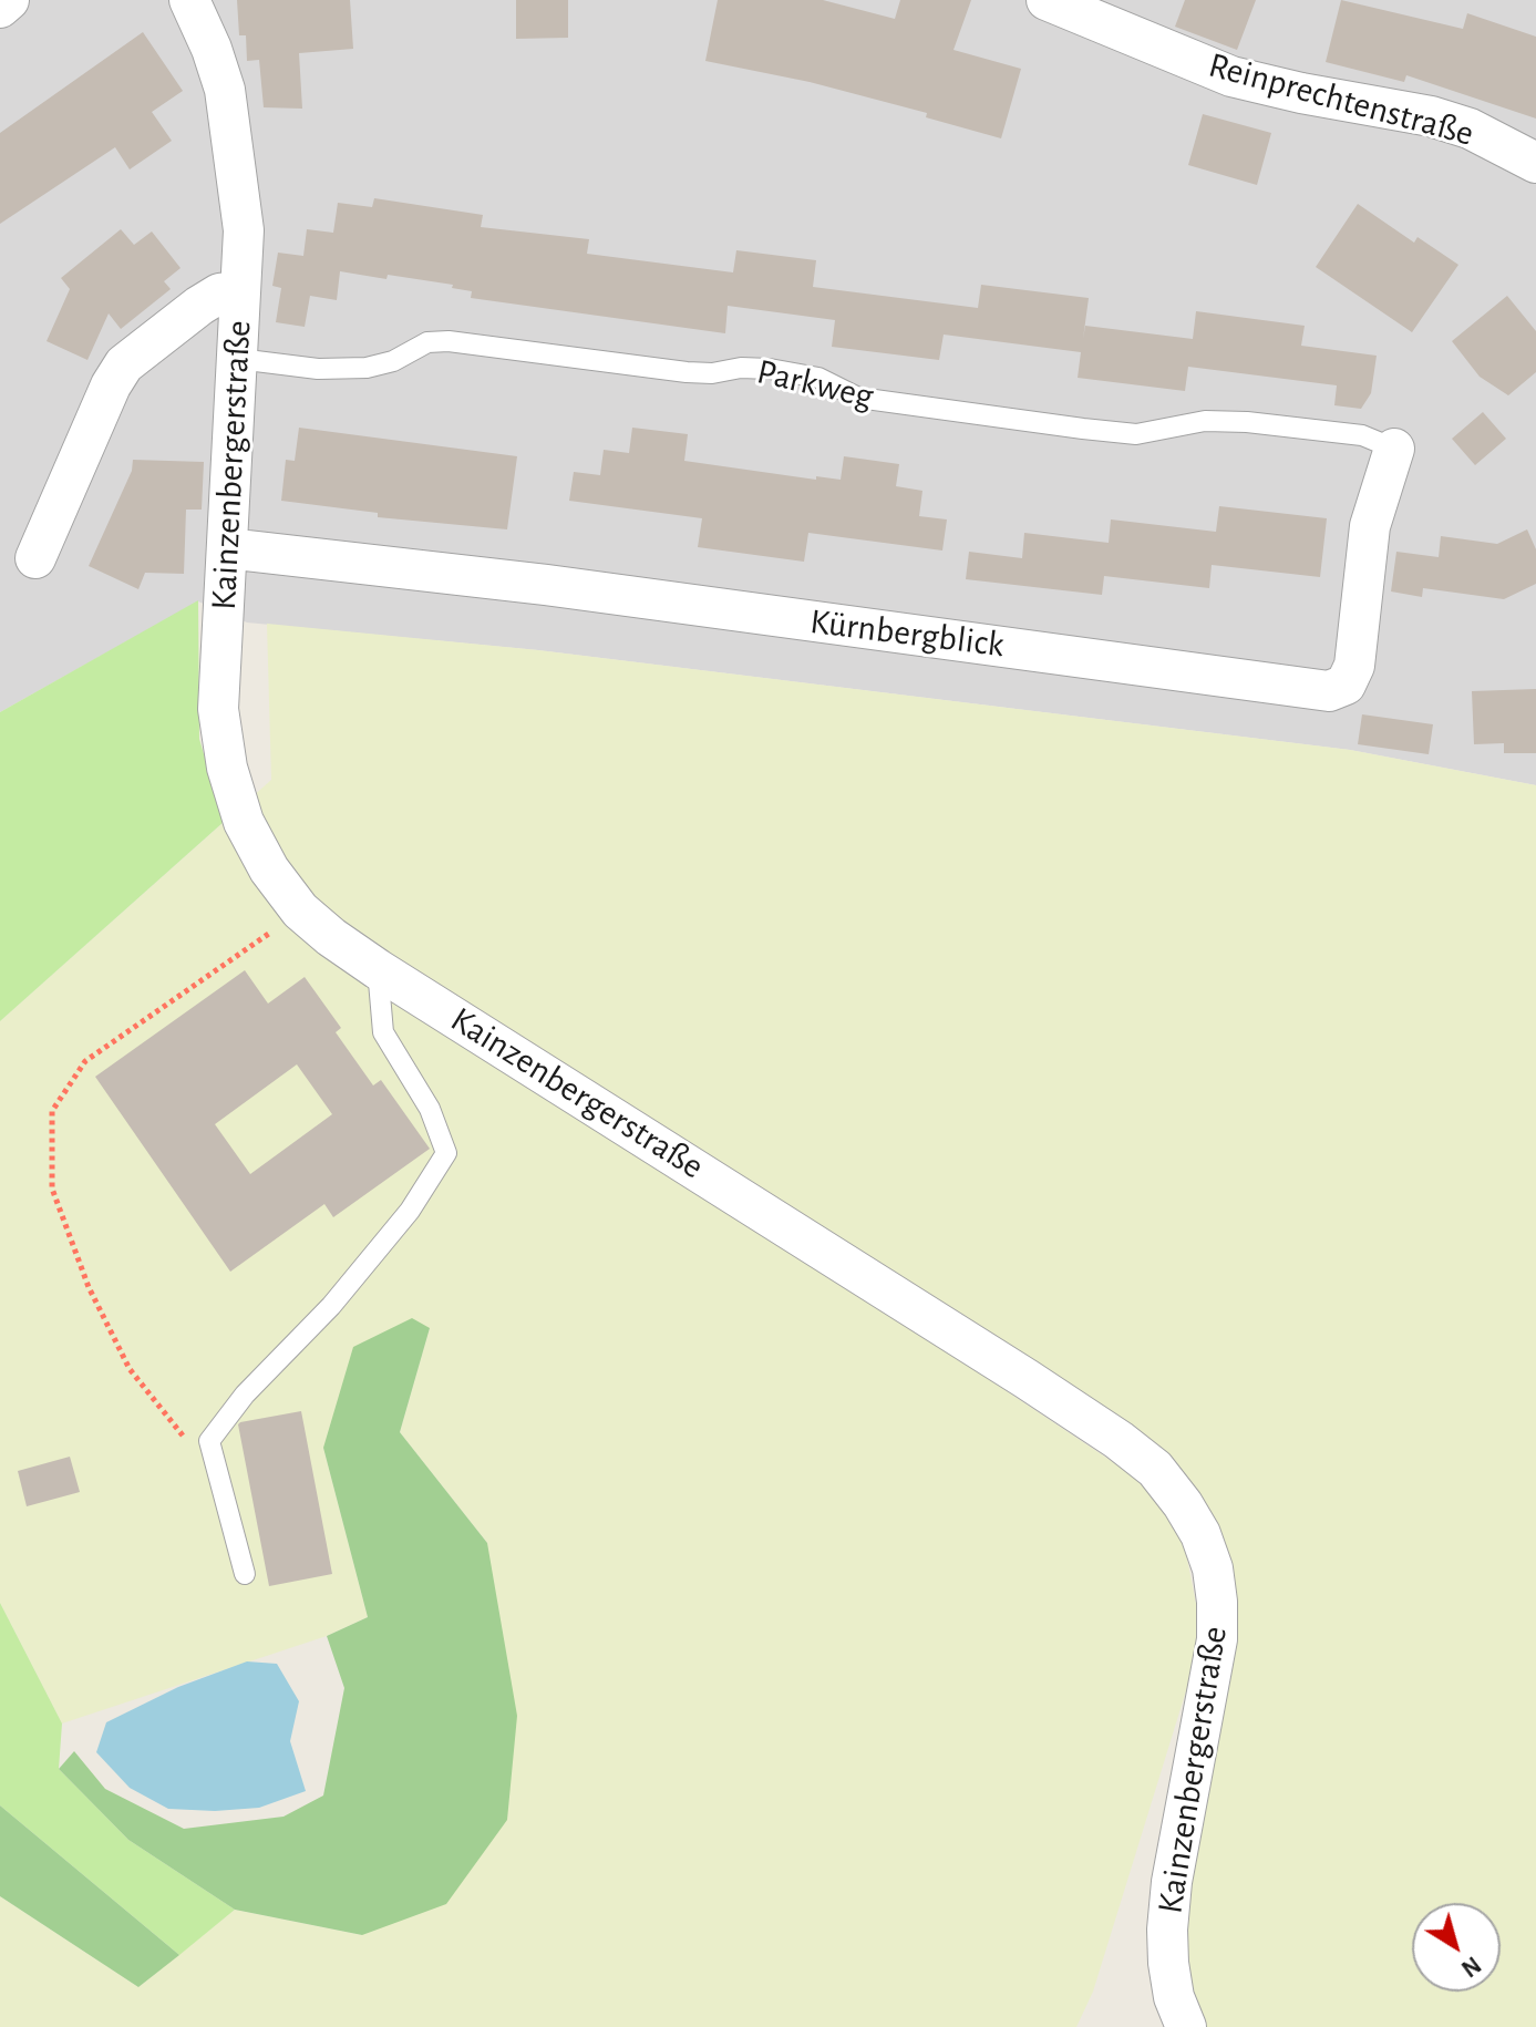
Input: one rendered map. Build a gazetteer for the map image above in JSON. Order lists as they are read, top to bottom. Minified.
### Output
{"streets":{"street":["Reinprechtenstraße","Kainzenbergerstraße","Kürnbergblick"],"lane":["Parkweg"]},"crossings":[["Parkweg","Kainzenbergerstraße"],["Parkweg","Kürnbergblick"],["Kainzenbergerstraße","Kürnbergblick"]],"north":"bottom right"}
